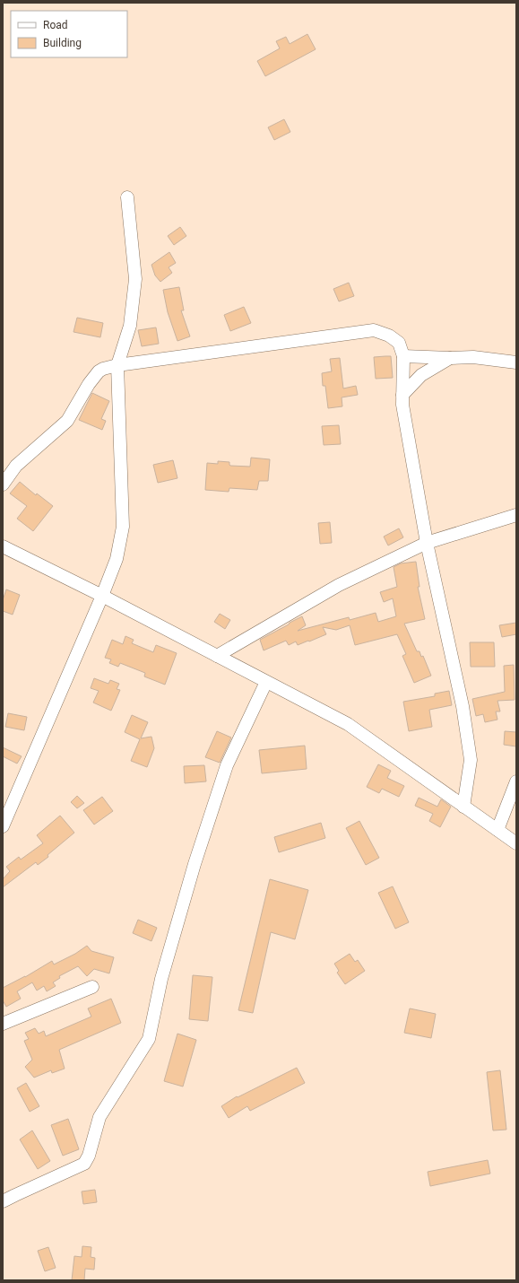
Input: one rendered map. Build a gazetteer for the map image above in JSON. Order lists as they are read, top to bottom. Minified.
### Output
{"legend":["Road","Building"]}
